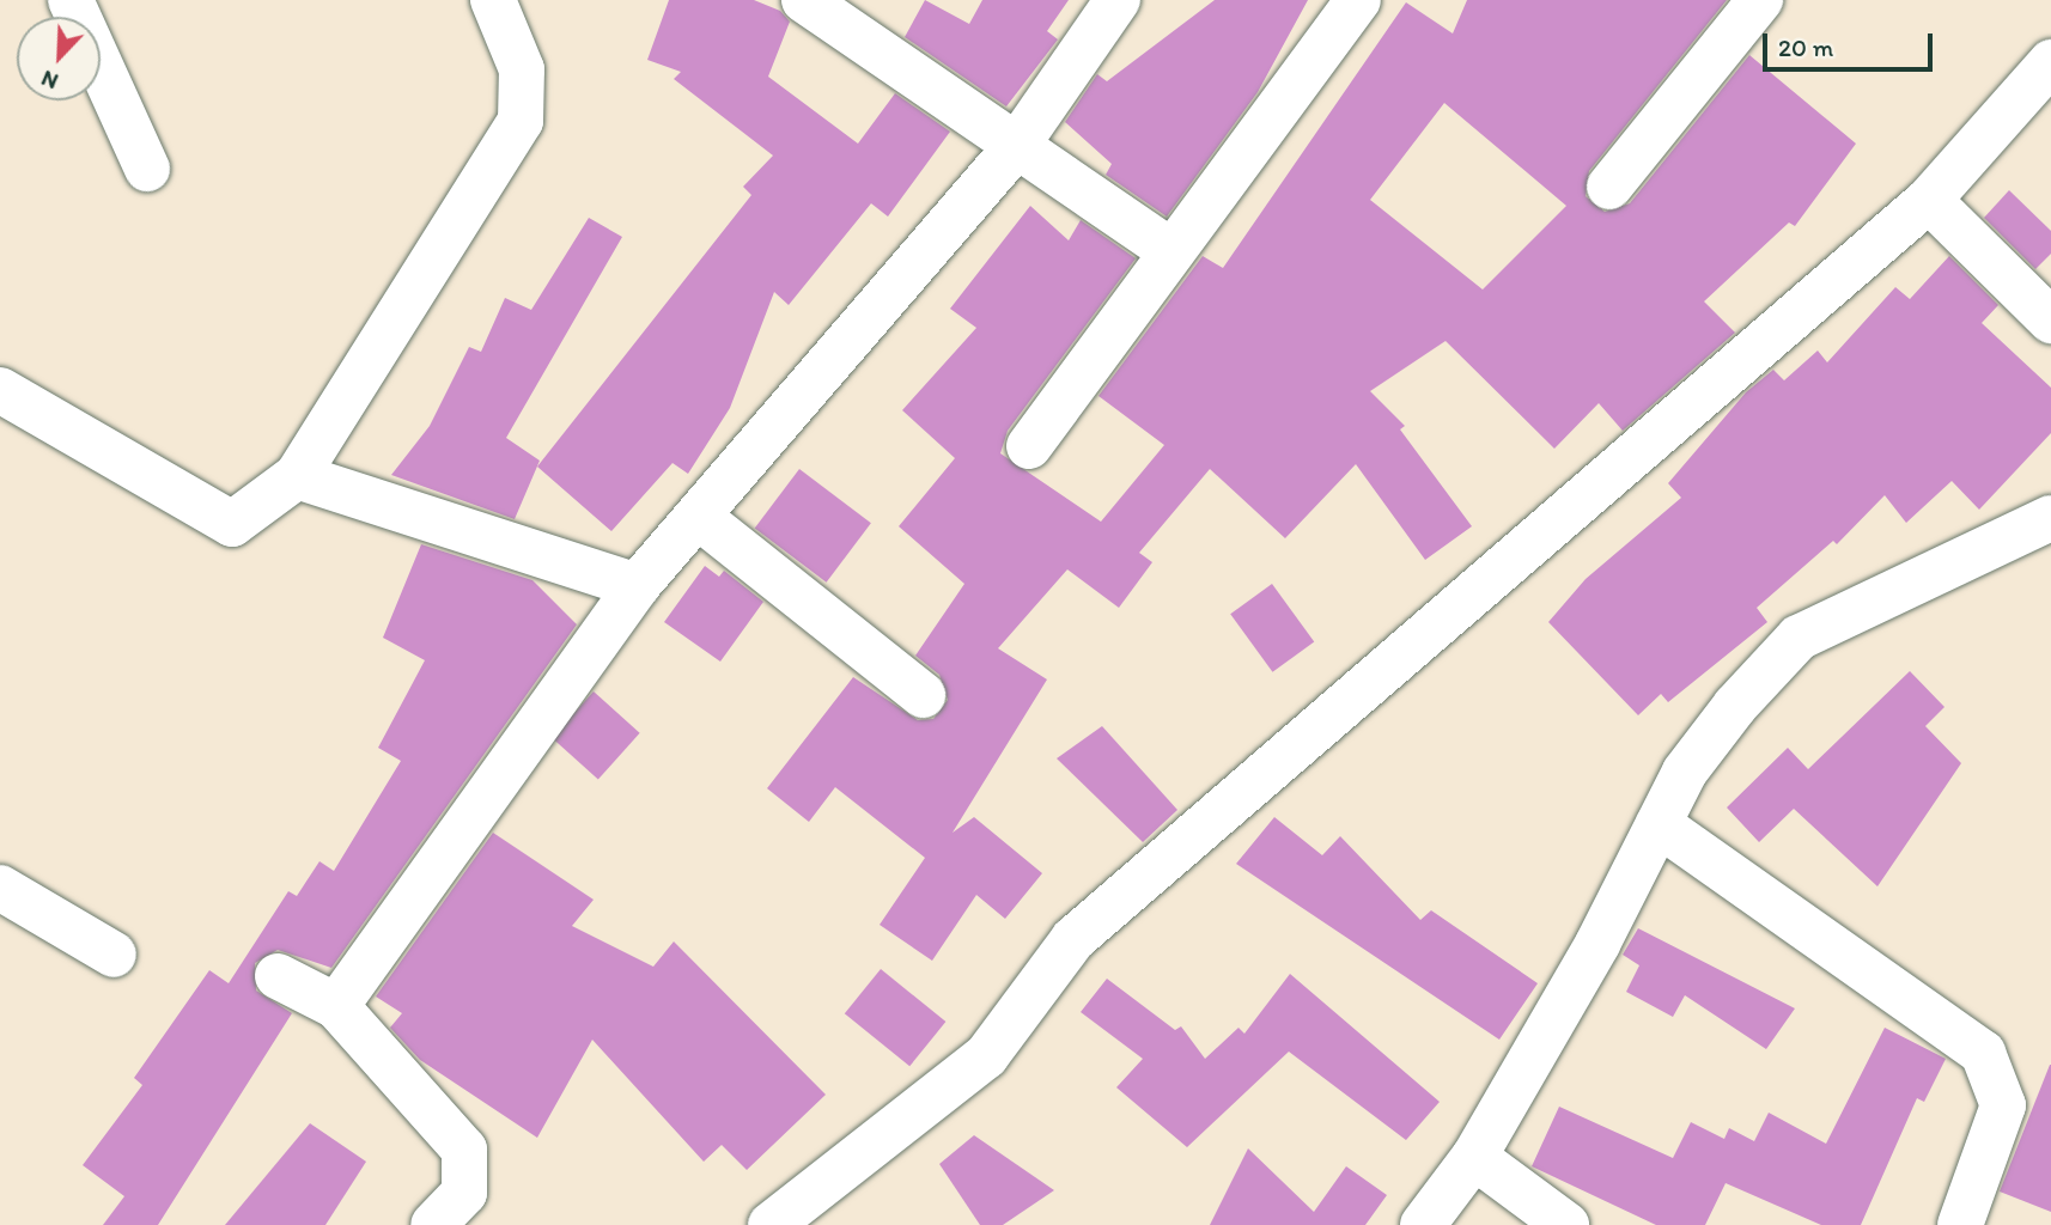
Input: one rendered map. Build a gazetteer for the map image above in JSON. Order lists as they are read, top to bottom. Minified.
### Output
{"scale_bar":"20 m","north":"bottom left"}
